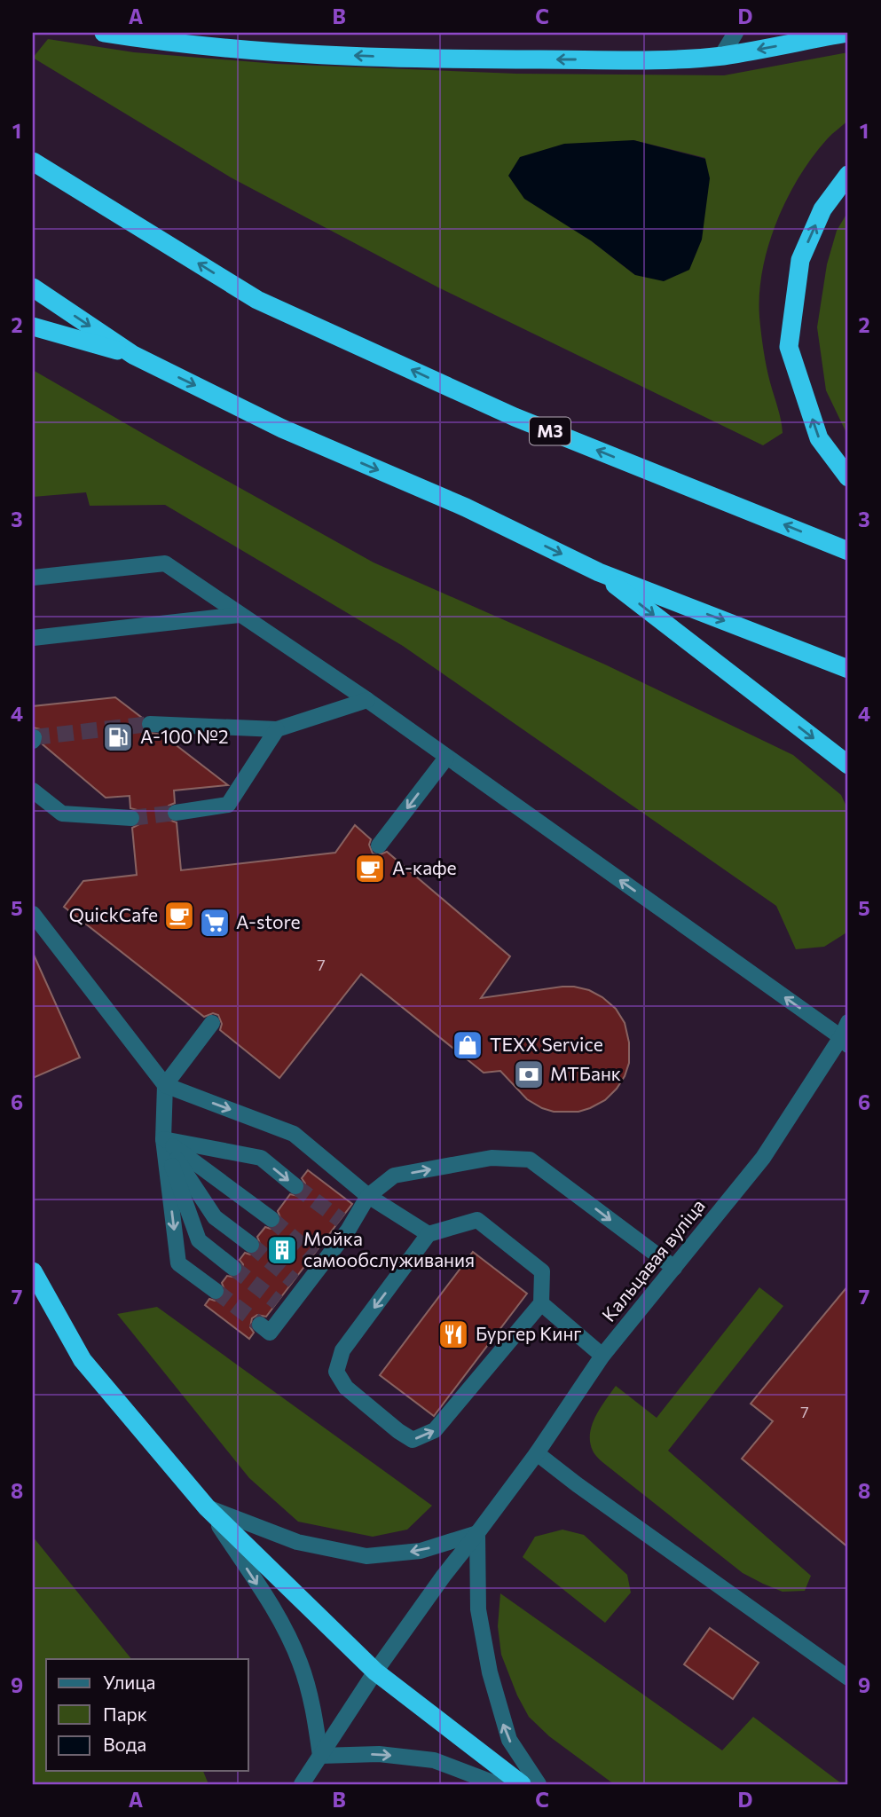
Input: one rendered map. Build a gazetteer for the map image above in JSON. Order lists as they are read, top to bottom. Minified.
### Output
{"streets":{"highway":["М3"],"street":["Кальцавая вуліца"]},"places":{"fuel station":["А-100 №2"],"cafe":["А-кафе","QuickCafe"],"supermarket":["A-store"],"shop":["TEXX Service"],"bank":["МТБанк"],"building":["Мойка самообслуживания"],"restaurant":["Бургер Кинг"]},"house_numbers":["7","7"],"legend":["Улица","Парк","Вода"],"grid":{"columns":["A","B","C","D"],"rows":["1","2","3","4","5","6","7","8","9"]}}
